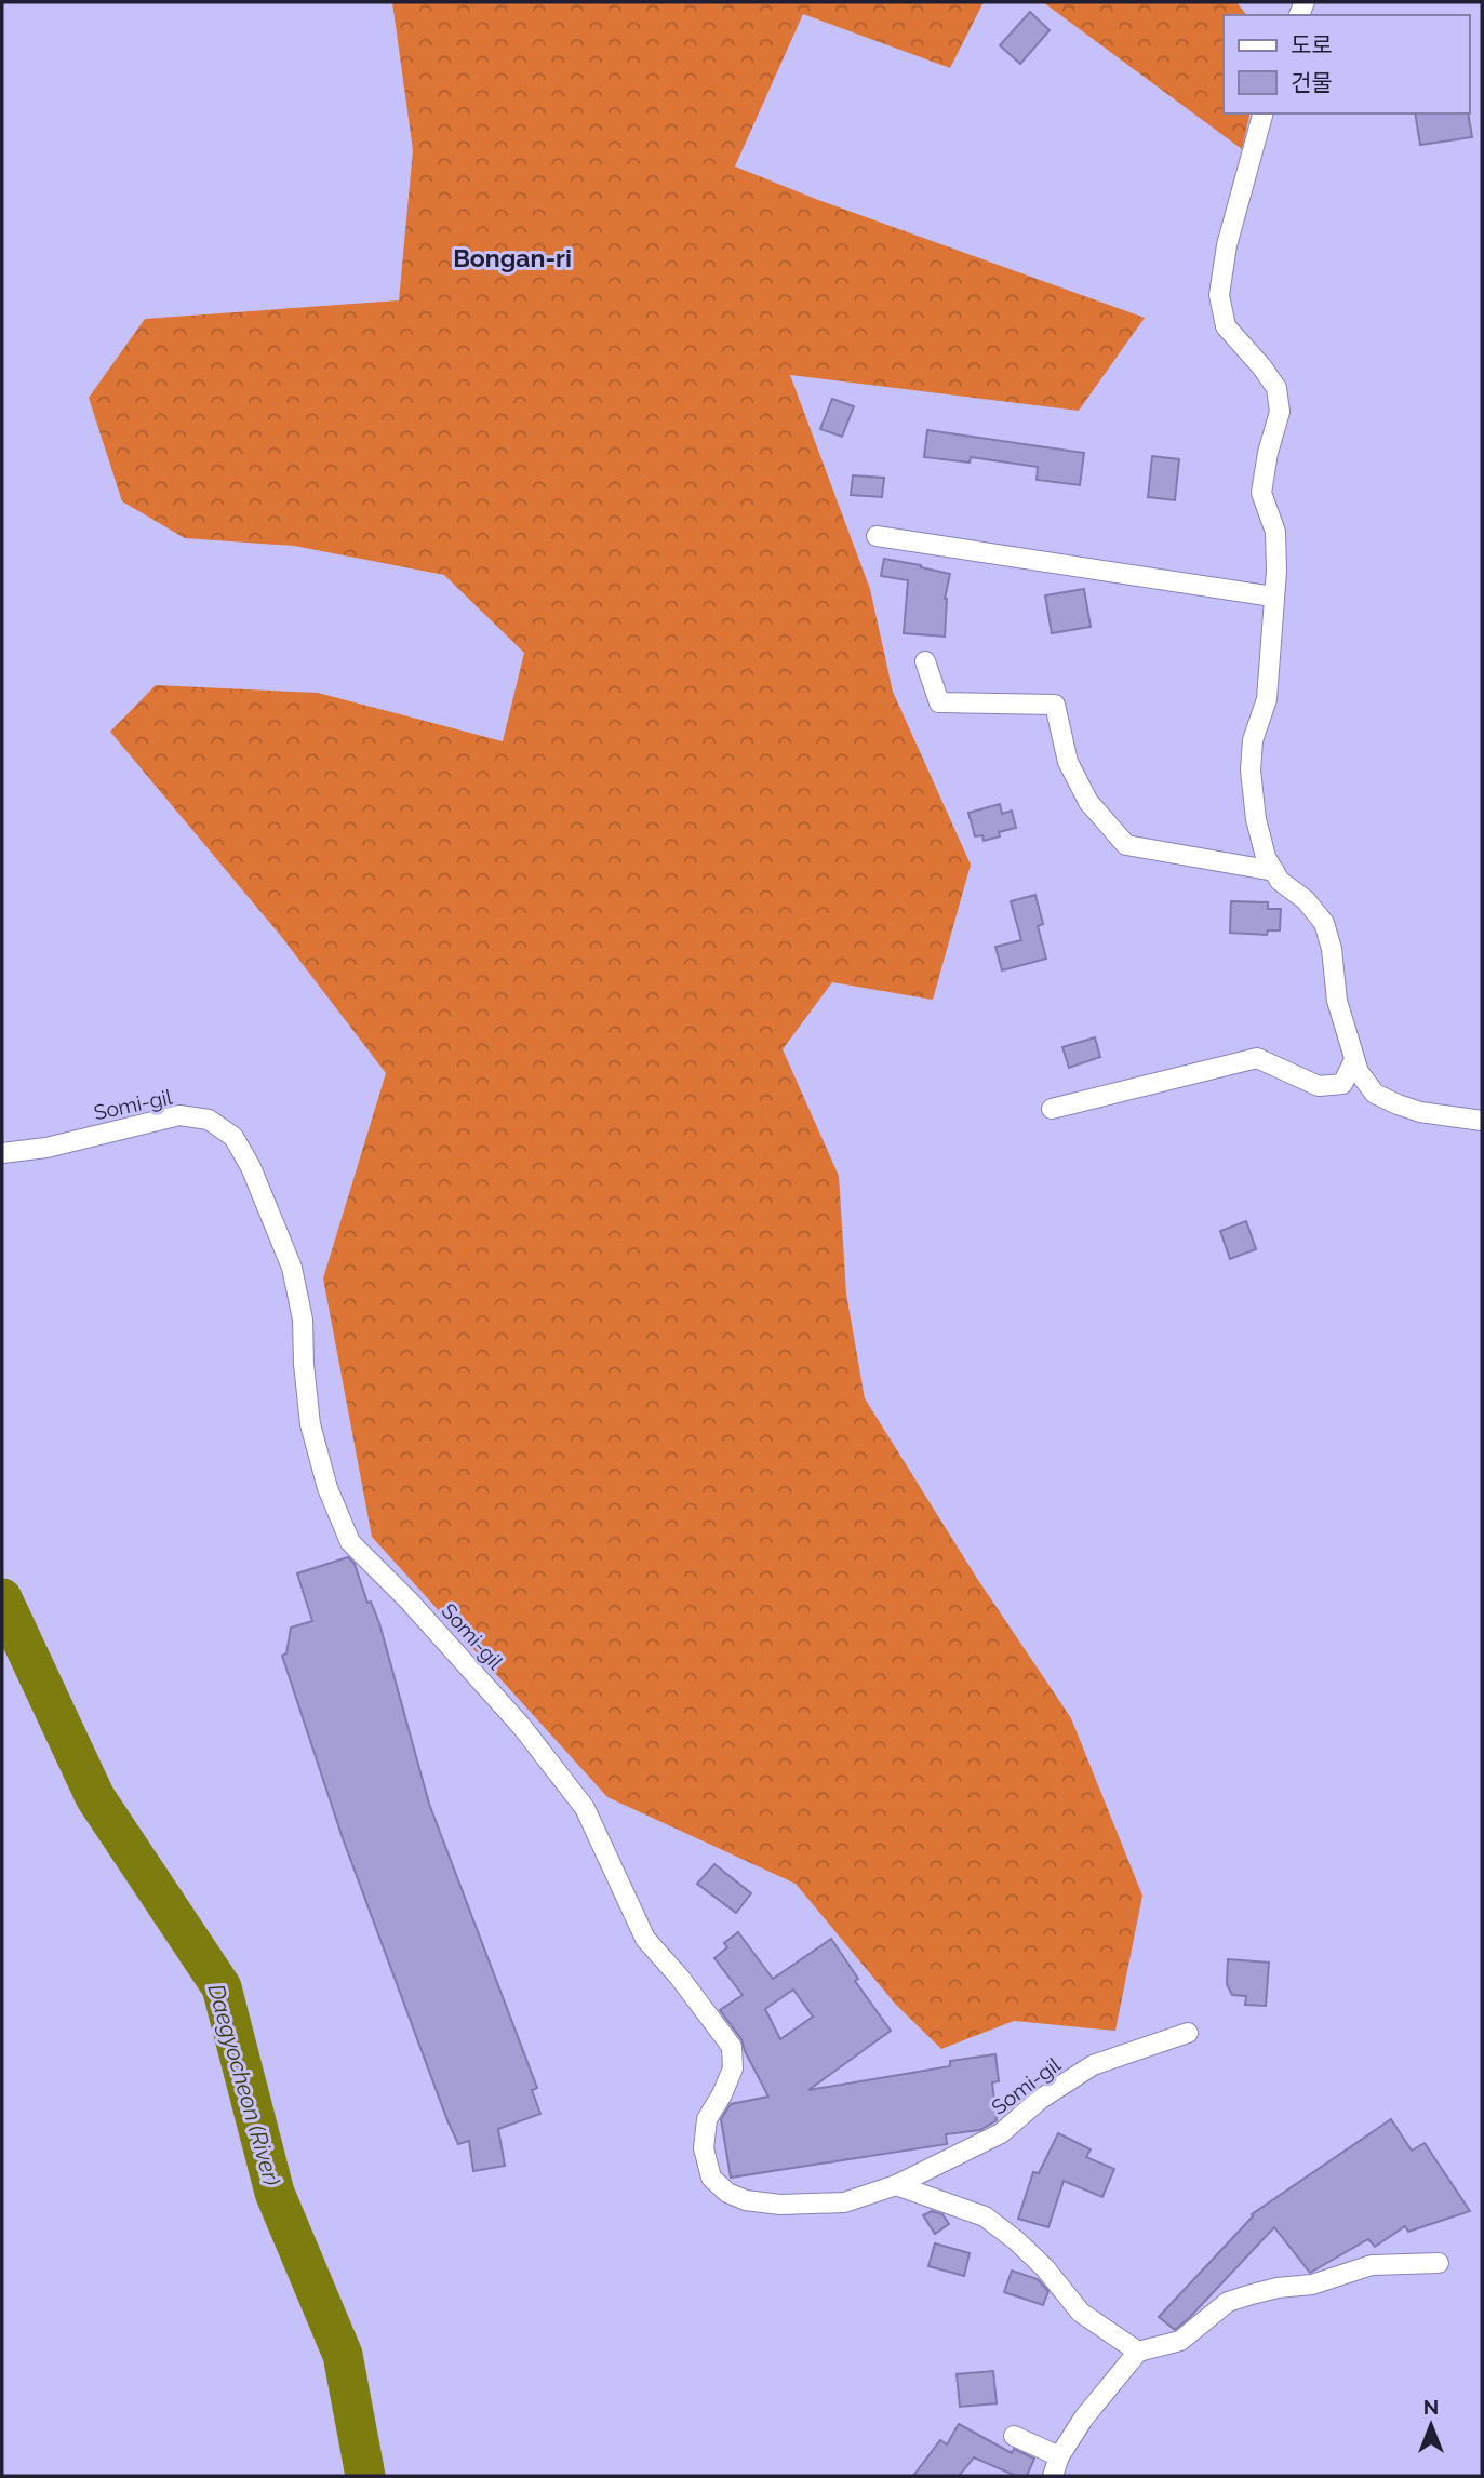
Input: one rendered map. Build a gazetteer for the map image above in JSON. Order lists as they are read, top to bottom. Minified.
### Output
{"streets":{"street":["Somi-gil"]},"districts":["Bongan-ri"],"water":["Daegyocheon (River)"],"legend":["도로","건물"],"north":"top"}
